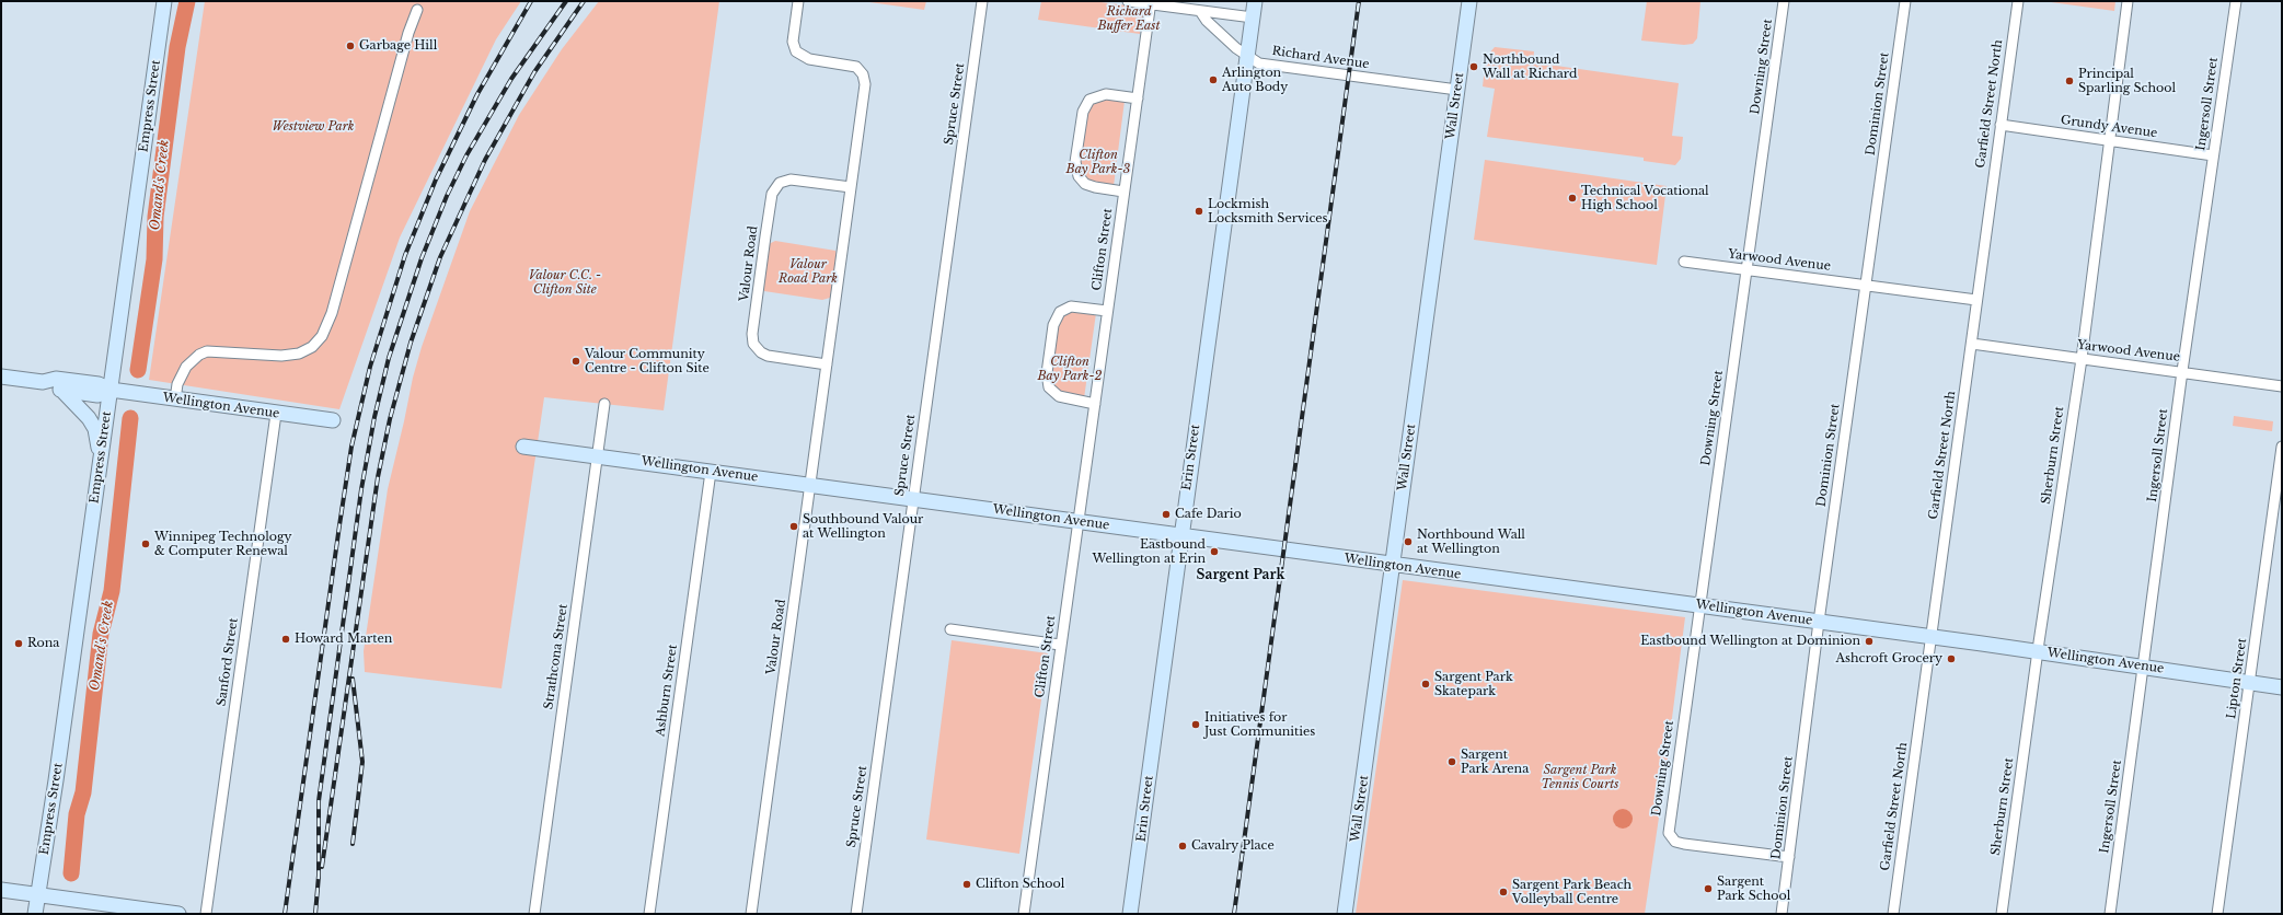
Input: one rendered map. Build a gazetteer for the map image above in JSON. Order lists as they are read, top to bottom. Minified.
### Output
{"streets":{"main road":["Empress Street","Wall Street","Wellington Avenue","Erin Street"],"street":["Richard Avenue","Downing Street","Spruce Street","Dominion Street","Garfield Street North","Ingersoll Street","Grundy Avenue","Clifton Street","Yarwood Avenue","Valour Road","Sherburn Street","Strathcona Street","Sanford Street","Lipton Street","Ashburn Street"]},"crossings":[["Richard Avenue","Wall Street"],["Richard Avenue","Erin Street"],["Downing Street","Dominion Street"],["Downing Street","Yarwood Avenue"],["Downing Street","Wellington Avenue"],["Spruce Street","Wellington Avenue"],["Dominion Street","Yarwood Avenue"],["Dominion Street","Wellington Avenue"],["Garfield Street North","Grundy Avenue"],["Garfield Street North","Yarwood Avenue"],["Garfield Street North","Wellington Avenue"],["Ingersoll Street","Grundy Avenue"],["Ingersoll Street","Yarwood Avenue"],["Ingersoll Street","Wellington Avenue"],["Empress Street","Wellington Avenue"],["Wall Street","Wellington Avenue"],["Grundy Avenue","Sherburn Street"],["Clifton Street","Wellington Avenue"],["Yarwood Avenue","Sherburn Street"],["Valour Road","Wellington Avenue"],["Wellington Avenue","Sherburn Street"],["Wellington Avenue","Erin Street"],["Wellington Avenue","Strathcona Street"],["Wellington Avenue","Sanford Street"],["Wellington Avenue","Lipton Street"],["Wellington Avenue","Ashburn Street"]],"districts":["Sargent Park"],"water":["Omand's Creek"],"parks":["Richard Buffer East","Westview Park","Clifton Bay Park-3","Valour Road Park","Valour C.C. - Clifton Site","Clifton Bay Park-2","Sargent Park Tennis Courts"],"places":["Garbage Hill","Northbound Wall at Richard","Arlington Auto Body","Principal Sparling School","Technical Vocational High School","Lockmish Locksmith Services","Valour Community Centre - Clifton Site","Cafe Dario","Southbound Valour at Wellington","Northbound Wall at Wellington","Winnipeg Technology & Computer Renewal","Eastbound Wellington at Erin","Howard Marten","Eastbound Wellington at Dominion","Rona","Ashcroft Grocery","Sargent Park Skatepark","Initiatives for Just Communities","Sargent Park Arena","Cavalry Place","Clifton School","Sargent Park School","Sargent Park Beach Volleyball Centre"]}
